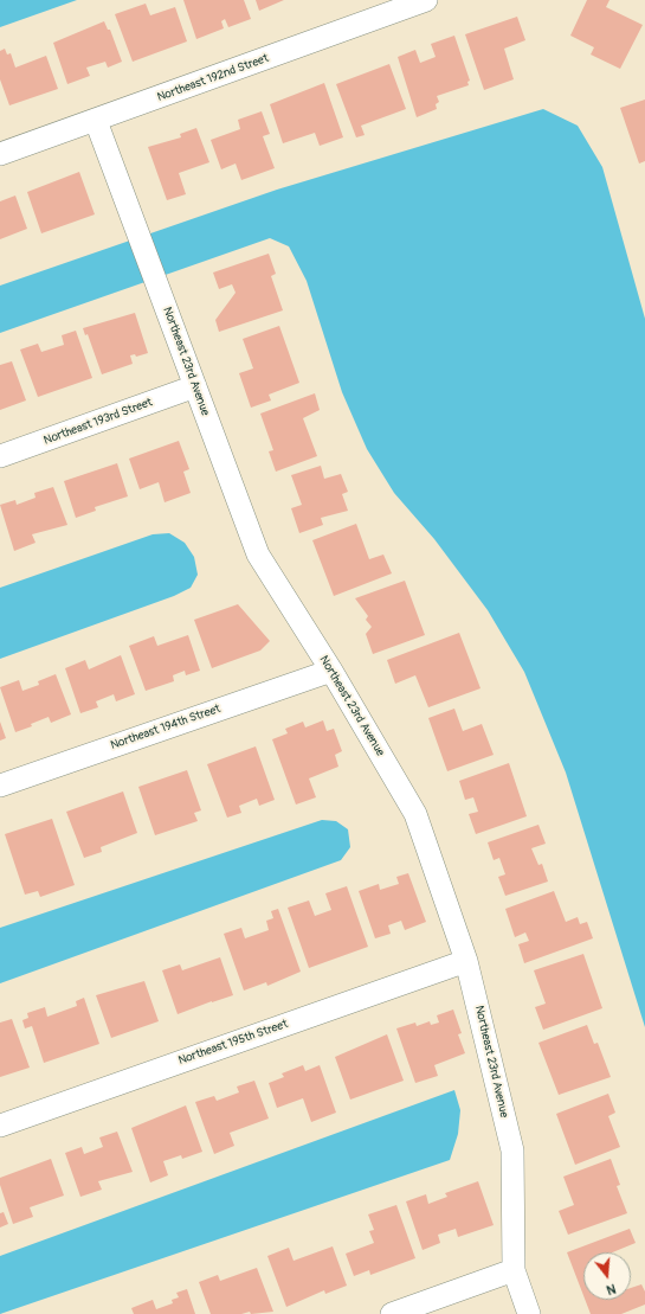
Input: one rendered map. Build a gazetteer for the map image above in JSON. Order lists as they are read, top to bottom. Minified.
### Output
{"streets":{"street":["Northeast 192nd Street","Northeast 23rd Avenue","Northeast 193rd Street","Northeast 194th Street","Northeast 195th Street"]},"crossings":[["Northeast 192nd Street","Northeast 23rd Avenue"],["Northeast 23rd Avenue","Northeast 193rd Street"],["Northeast 23rd Avenue","Northeast 194th Street"],["Northeast 23rd Avenue","Northeast 195th Street"]],"north":"bottom"}
